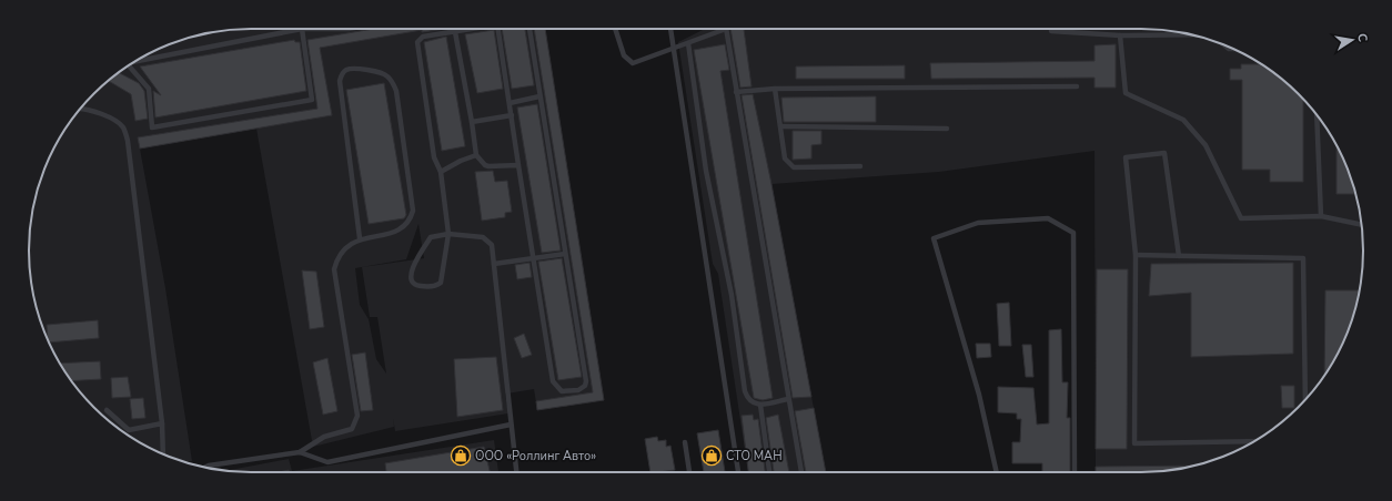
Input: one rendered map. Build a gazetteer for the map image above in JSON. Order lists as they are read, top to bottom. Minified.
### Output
{"places":{"shop":["ООО «Роллинг Авто»","СТО МАН"]},"north":"right"}
